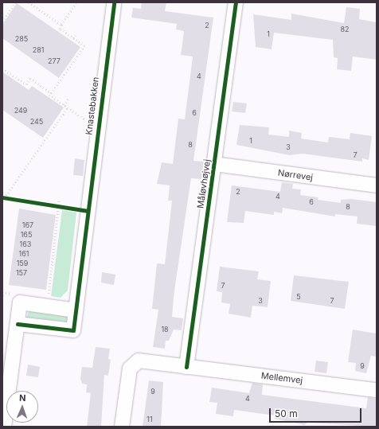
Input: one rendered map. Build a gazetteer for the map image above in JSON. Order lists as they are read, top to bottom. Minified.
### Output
{"streets":{"street":["Knastebakken","Nørrevej","Måløvhøjvej","Mellemvej"]},"crossings":[["Nørrevej","Måløvhøjvej"],["Måløvhøjvej","Mellemvej"]],"house_numbers":["2","82","1","285","281","277","4","249","6","245","1","8","3","7","2","4","6","8","167","165","163","161","159","157","7","5","3","7","18","9","9","4","11"],"scale_bar":"50 m","north":"top"}
